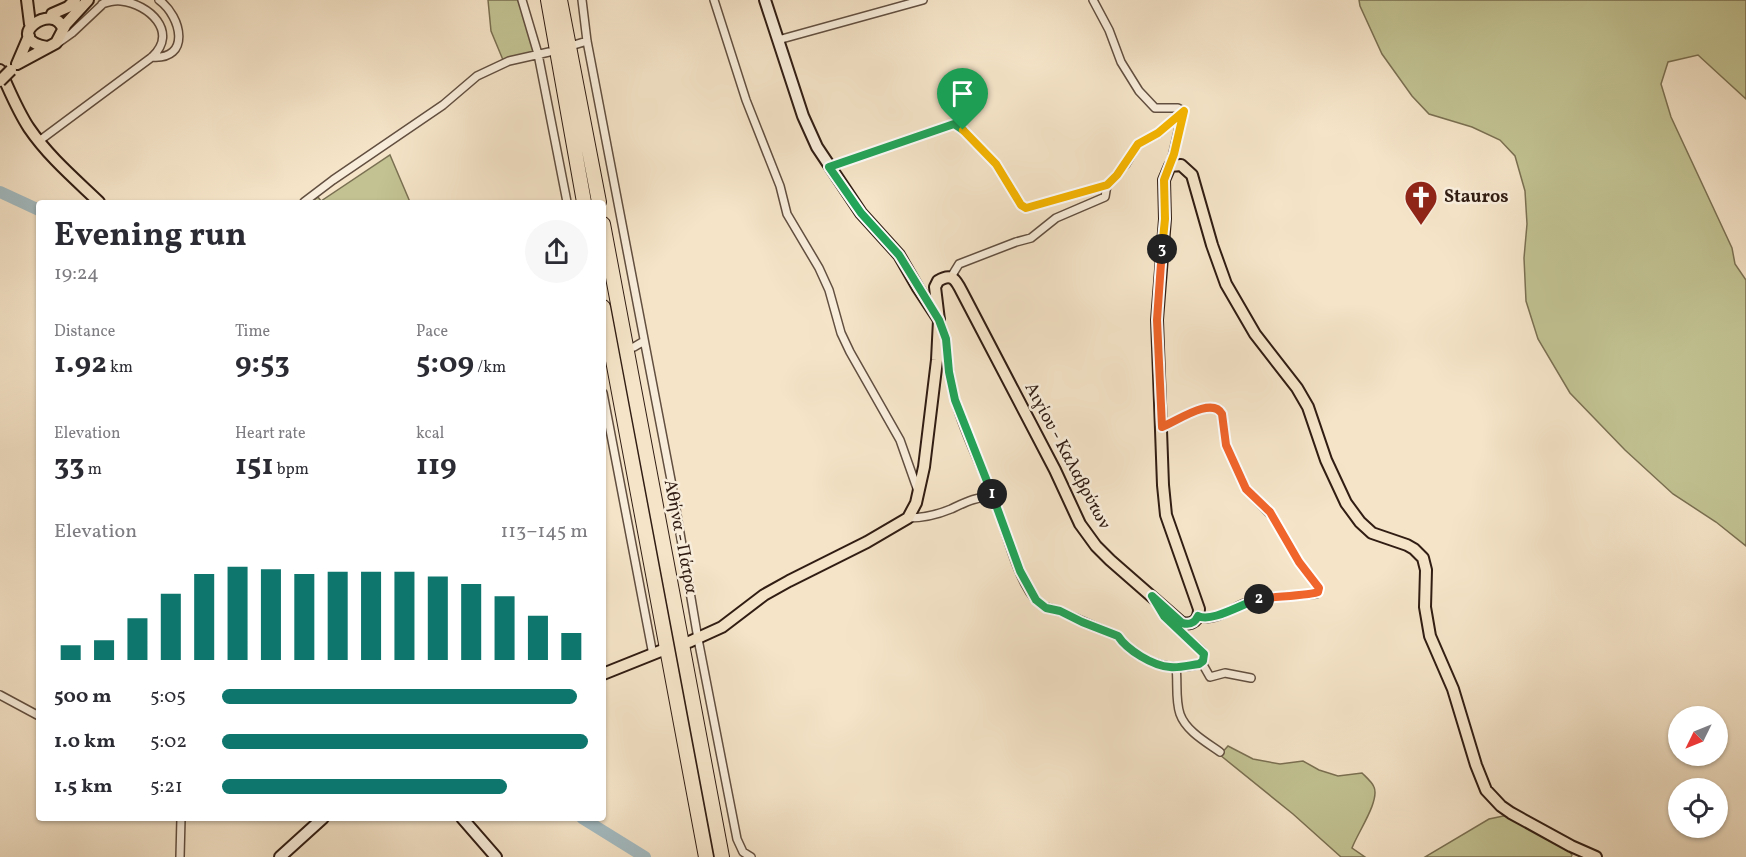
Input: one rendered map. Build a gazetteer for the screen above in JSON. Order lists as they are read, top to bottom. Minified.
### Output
{"streets":{"highway":["Αθήνα - Πάτρα"],"main road":["Αιγίου - Καλαβρύτων"]},"places":{"church":["Stauros"]},"north":"bottom left","page":{"heading":["Evening run","19:24"],"pins":["3","1","2"],"stats":[["Distance","1.92 km"],["Time","9:53"],["Pace","5:09 /km"],["Elevation","33 m"],["Heart rate","151 bpm"],["kcal","119"]],"chart":["Elevation","113–145 m"],"list":[{"name":"500 m","note":"5:05"},{"name":"1.0 km","note":"5:02"},{"name":"1.5 km","note":"5:21"}]}}
